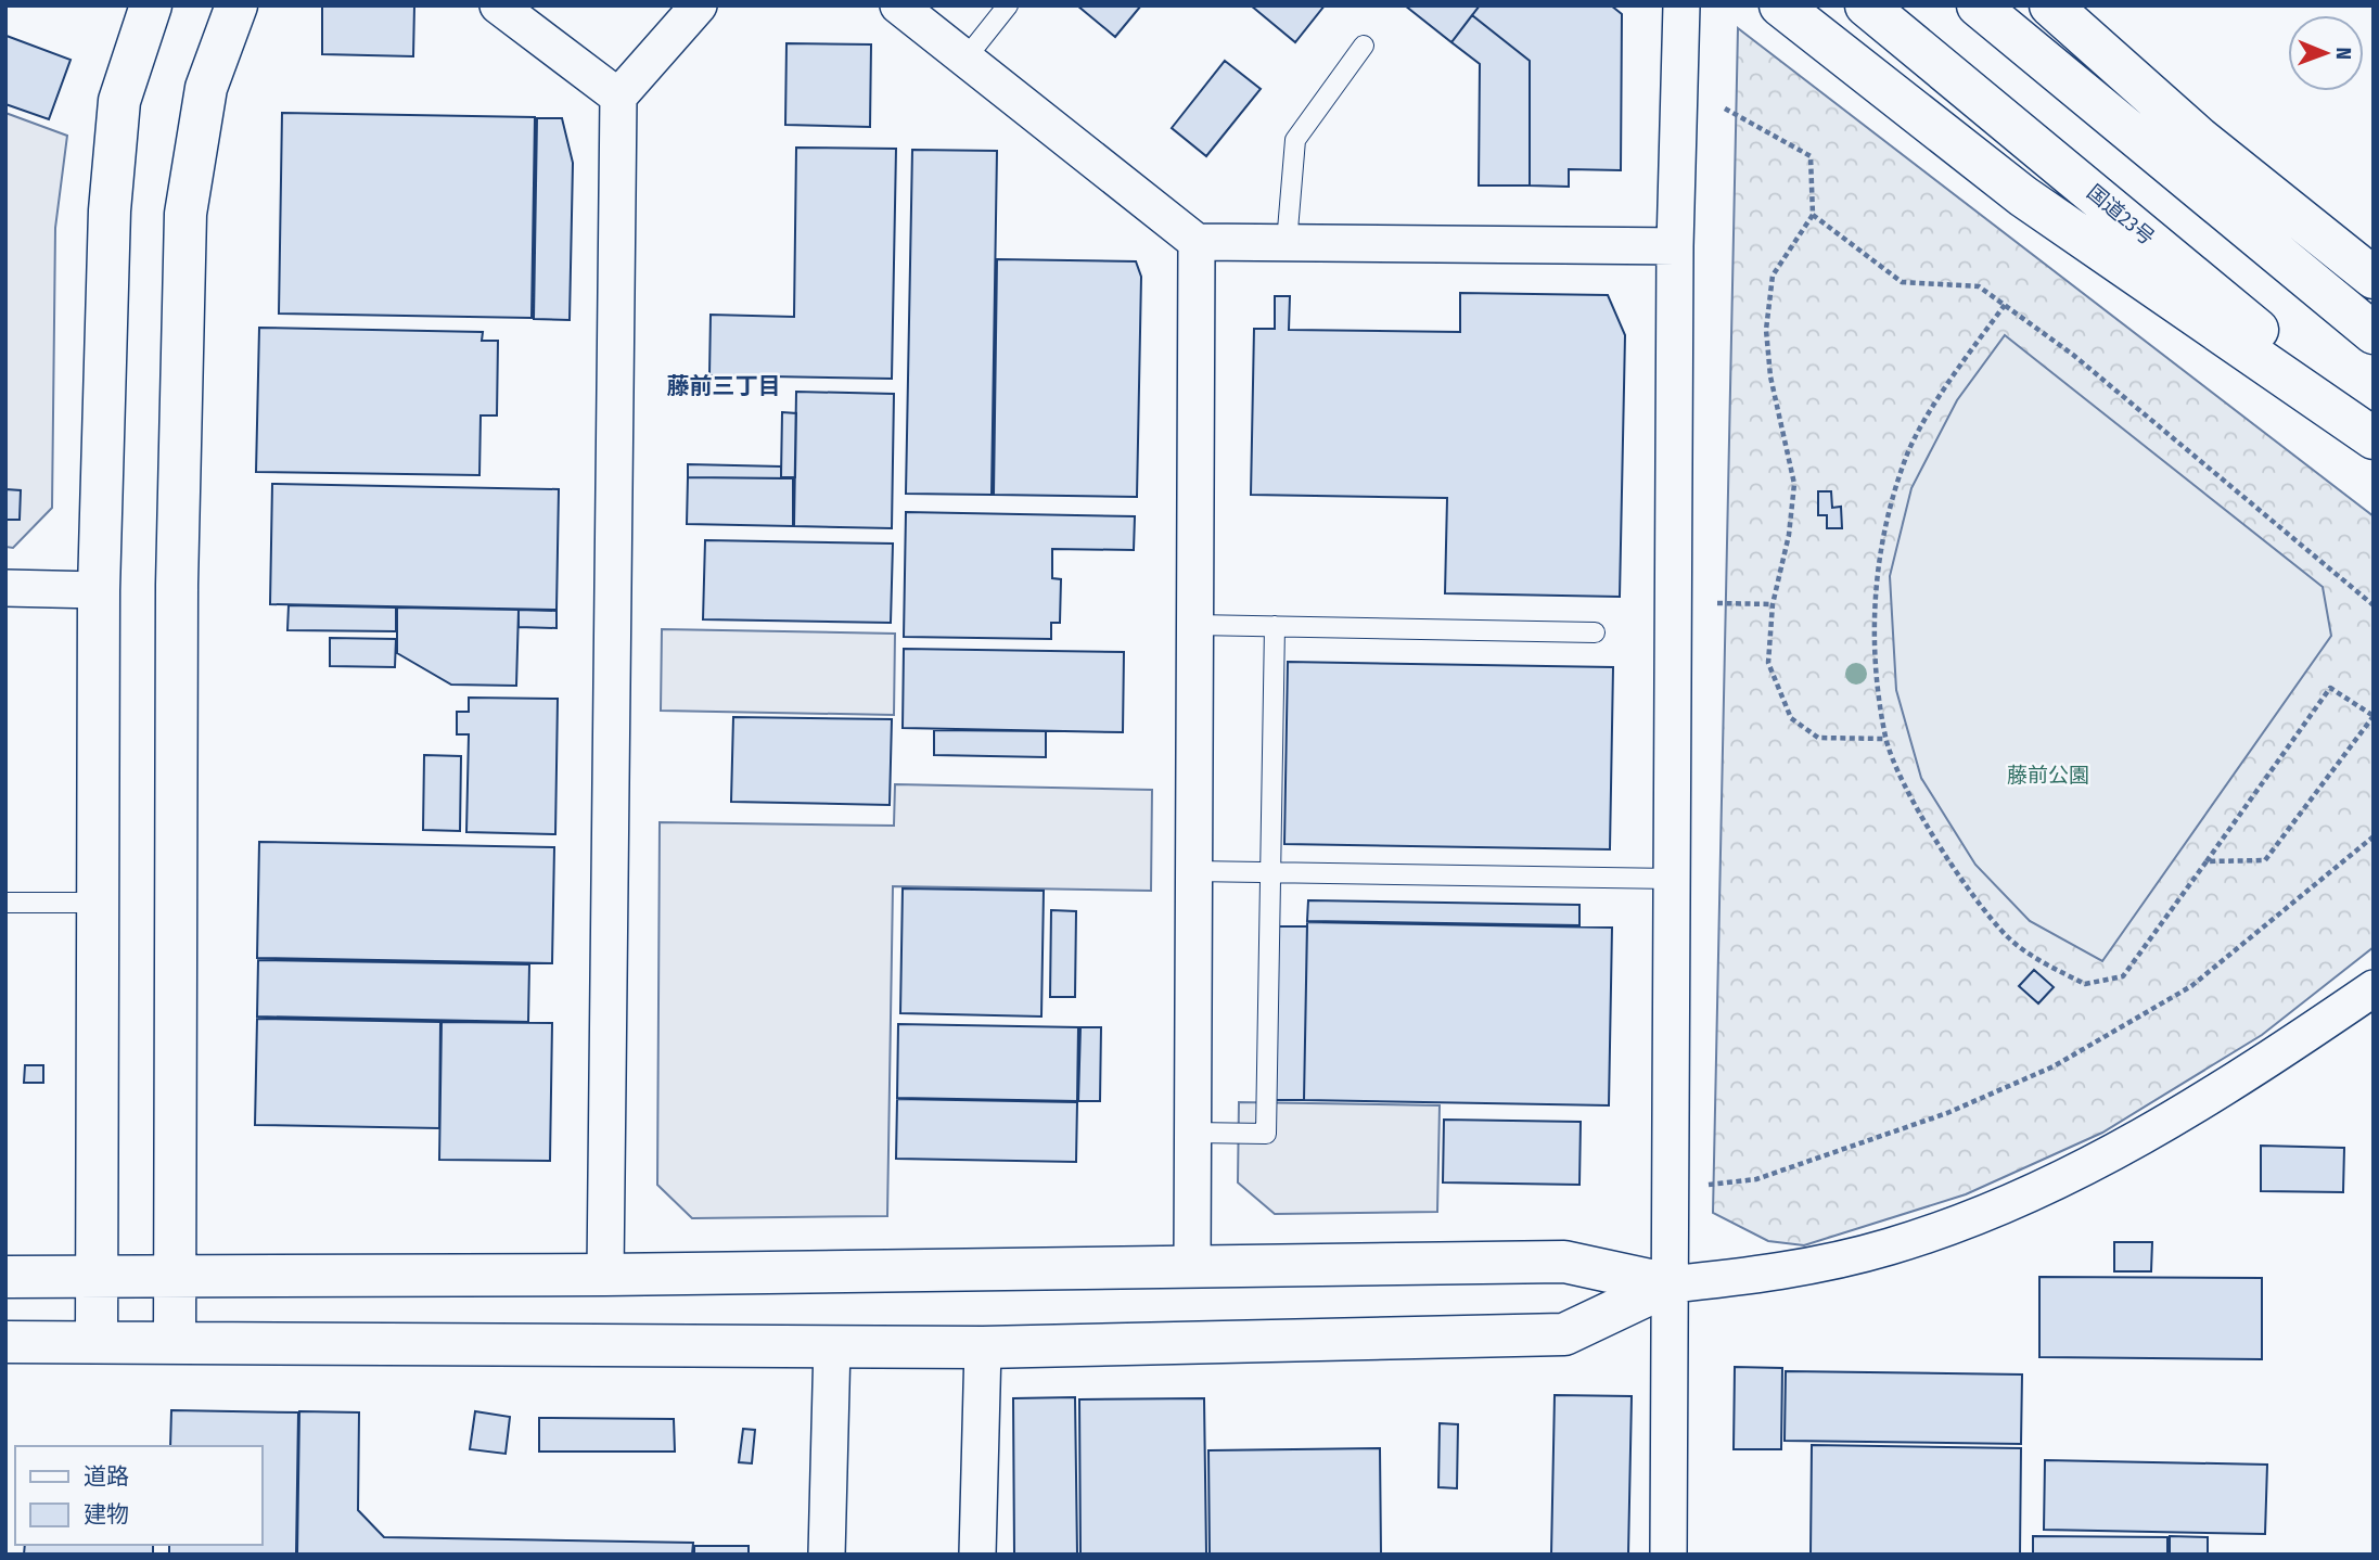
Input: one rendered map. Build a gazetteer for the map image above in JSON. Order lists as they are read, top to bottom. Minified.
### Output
{"streets":{"main road":["国道23号"]},"districts":["藤前三丁目"],"parks":["藤前公園"],"legend":["道路","建物"],"north":"right"}
